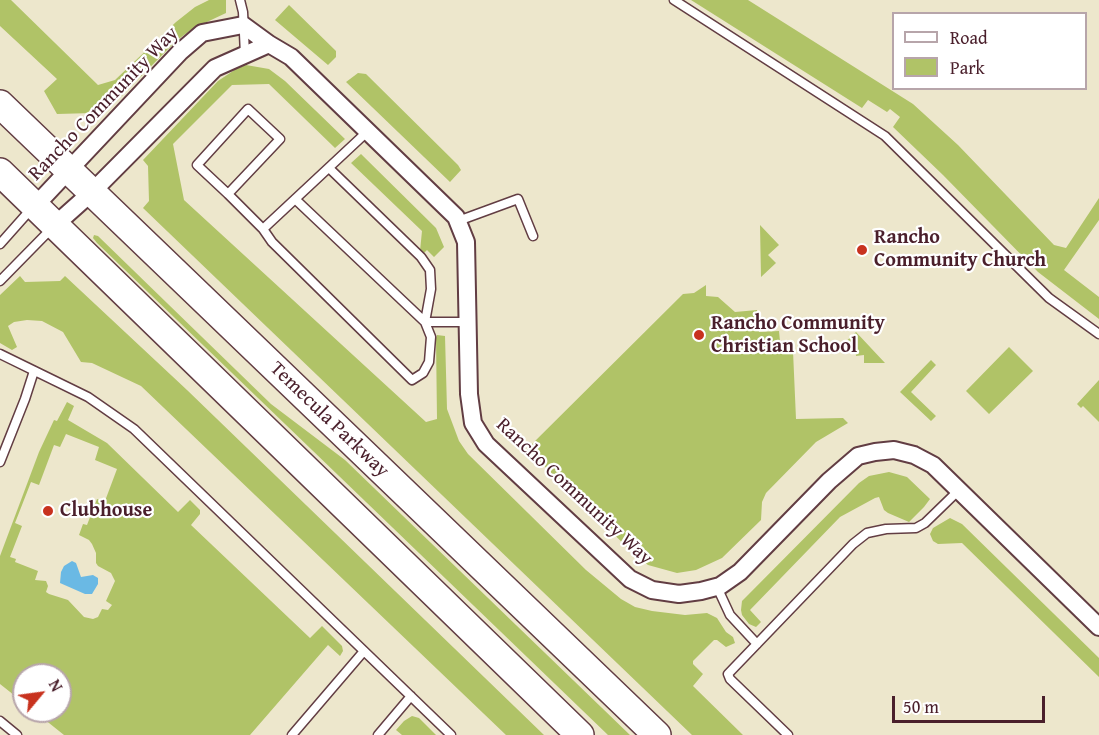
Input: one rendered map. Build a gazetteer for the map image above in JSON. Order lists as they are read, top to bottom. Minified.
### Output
{"streets":{"main road":["Temecula Parkway"],"street":["Rancho Community Way"]},"crossings":[["Rancho Community Way","Temecula Parkway"]],"places":["Rancho Community Church","Rancho Community Christian School","Clubhouse"],"legend":["Road","Park"],"scale_bar":"50 m","north":"top right"}
